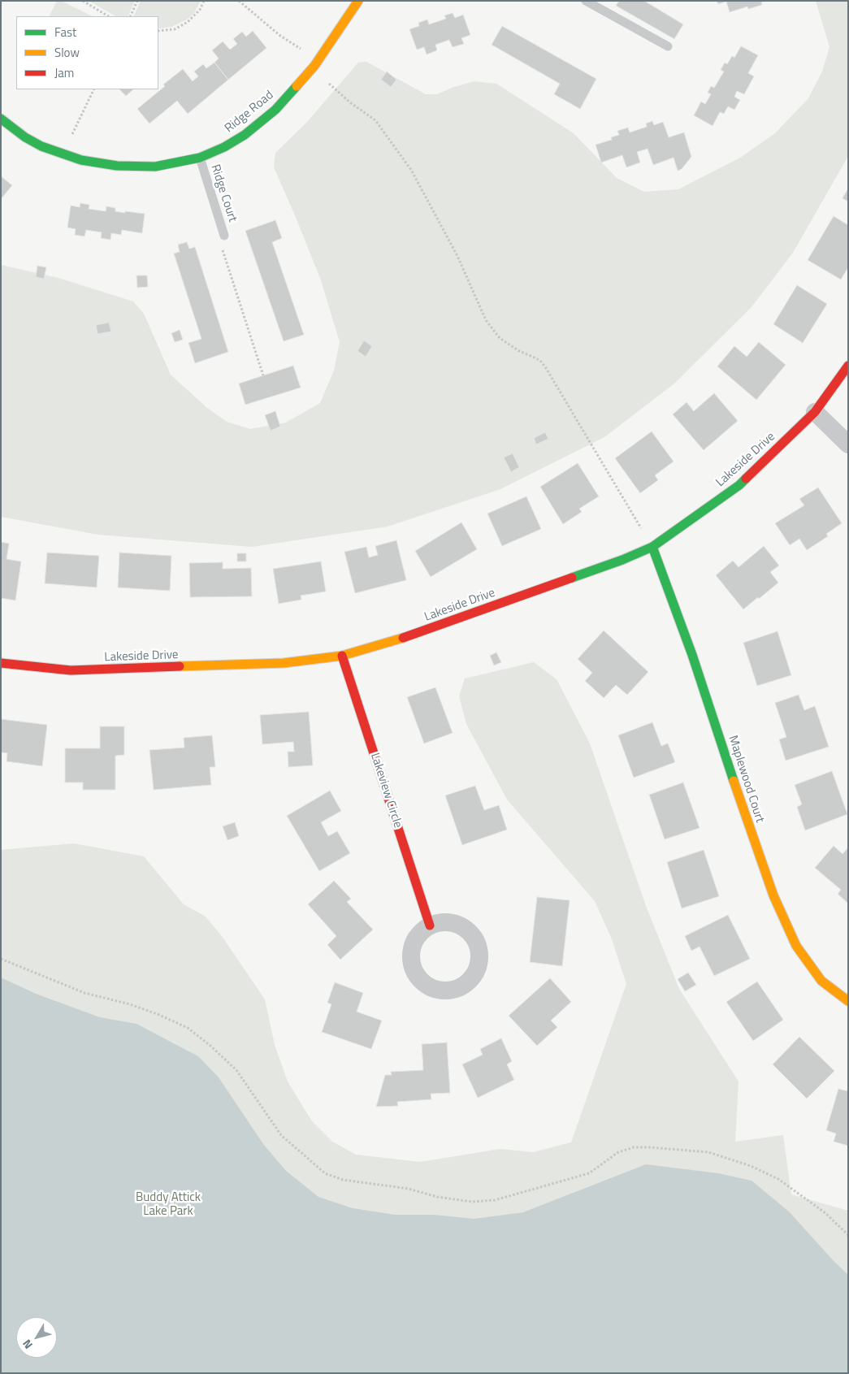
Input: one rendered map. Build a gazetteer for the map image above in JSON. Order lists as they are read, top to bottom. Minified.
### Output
{"streets":{"street":["Ridge Road","Lakeside Drive","Maplewood Court","Lakeview Circle"],"lane":["Ridge Court"]},"crossings":[["Ridge Road","Ridge Court"],["Lakeside Drive","Maplewood Court"],["Lakeside Drive","Lakeview Circle"]],"parks":["Buddy Attick Lake Park"],"legend":["Fast","Slow","Jam"],"north":"bottom left"}
